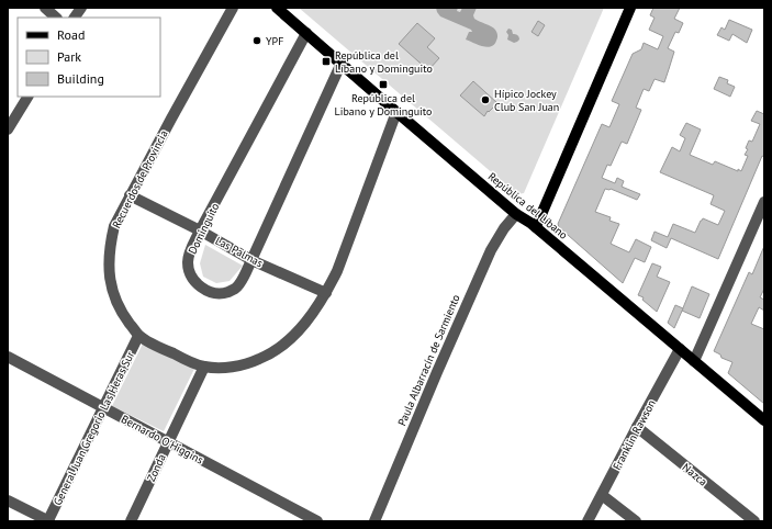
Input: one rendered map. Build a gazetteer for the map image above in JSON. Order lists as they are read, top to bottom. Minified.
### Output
{"streets":{"main road":["República del Líbano"],"street":["Recuerdos de Provincia","Dominguito","Las Palmas","Paula Albarracín de Sarmiento","General Juan Gregorio Las Heras Sur","Franklin Rawson","Bernardo O'Higgins","Zonda","Nazca"]},"crossings":[["Recuerdos de Provincia","República del Líbano"],["Recuerdos de Provincia","Las Palmas"],["Recuerdos de Provincia","General Juan Gregorio Las Heras Sur"],["Recuerdos de Provincia","Zonda"],["República del Líbano","Dominguito"],["República del Líbano","Paula Albarracín de Sarmiento"],["República del Líbano","Franklin Rawson"],["Dominguito","Las Palmas"],["General Juan Gregorio Las Heras Sur","Bernardo O'Higgins"],["Franklin Rawson","Nazca"],["Bernardo O'Higgins","Zonda"]],"places":{"other":["YPF","Hípico Jockey Club San Juan"],"transit":["República del Líbano y Dominguito","República del Libano y Dominguito"]},"legend":["Road","Park","Building"]}
